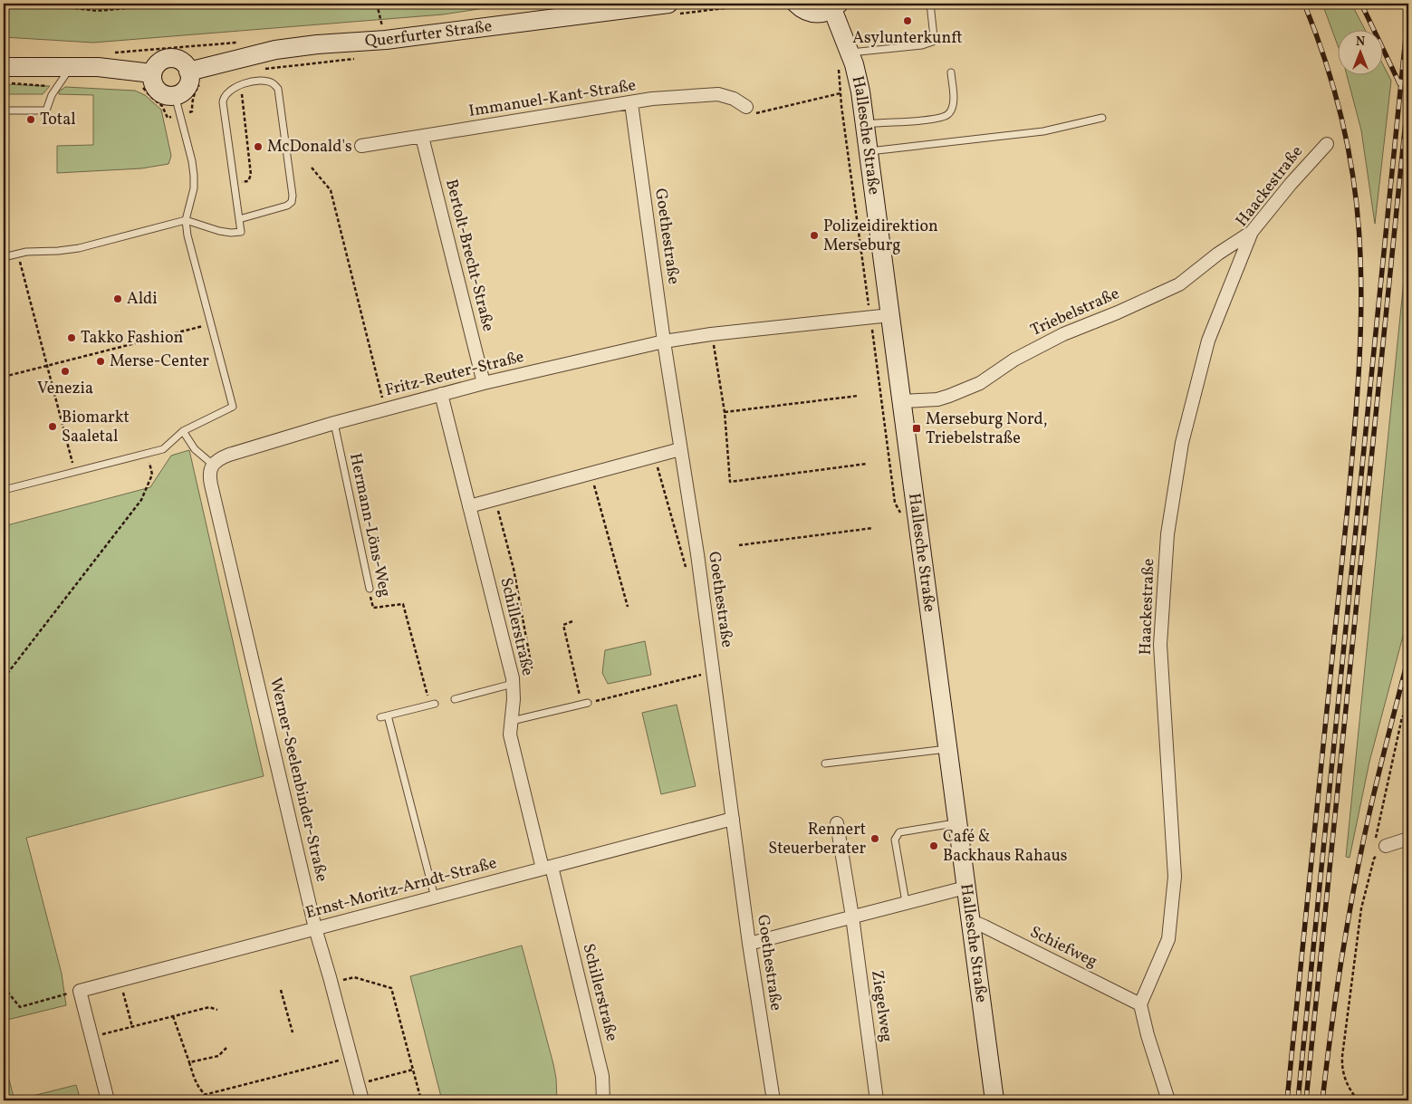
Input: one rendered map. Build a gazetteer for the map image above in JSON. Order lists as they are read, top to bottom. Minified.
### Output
{"streets":{"main road":["Querfurter Straße","Hallesche Straße"],"street":["Immanuel-Kant-Straße","Haackestraße","Goethestraße","Bertolt-Brecht-Straße","Triebelstraße","Fritz-Reuter-Straße","Schillerstraße","Werner-Seelenbinder-Straße","Ernst-Moritz-Arndt-Straße","Schiefweg","Ziegelweg"],"lane":["Hermann-Löns-Weg"]},"crossings":[["Immanuel-Kant-Straße","Goethestraße"],["Immanuel-Kant-Straße","Bertolt-Brecht-Straße"],["Hallesche Straße","Triebelstraße"],["Hallesche Straße","Fritz-Reuter-Straße"],["Hallesche Straße","Schiefweg"],["Haackestraße","Triebelstraße"],["Haackestraße","Schiefweg"],["Goethestraße","Fritz-Reuter-Straße"],["Goethestraße","Ernst-Moritz-Arndt-Straße"],["Bertolt-Brecht-Straße","Fritz-Reuter-Straße"],["Fritz-Reuter-Straße","Hermann-Löns-Weg"],["Fritz-Reuter-Straße","Schillerstraße"],["Fritz-Reuter-Straße","Werner-Seelenbinder-Straße"],["Schillerstraße","Ernst-Moritz-Arndt-Straße"],["Werner-Seelenbinder-Straße","Ernst-Moritz-Arndt-Straße"]],"places":{"other":["Asylunterkunft","Total","McDonald's","Polizeidirektion Merseburg","Aldi","Takko Fashion","Merse-Center","Venezia","Biomarkt Saaletal","Rennert Steuerberater","Café & Backhaus Rahaus"],"transit":["Merseburg Nord, Triebelstraße"]},"north":"top"}
